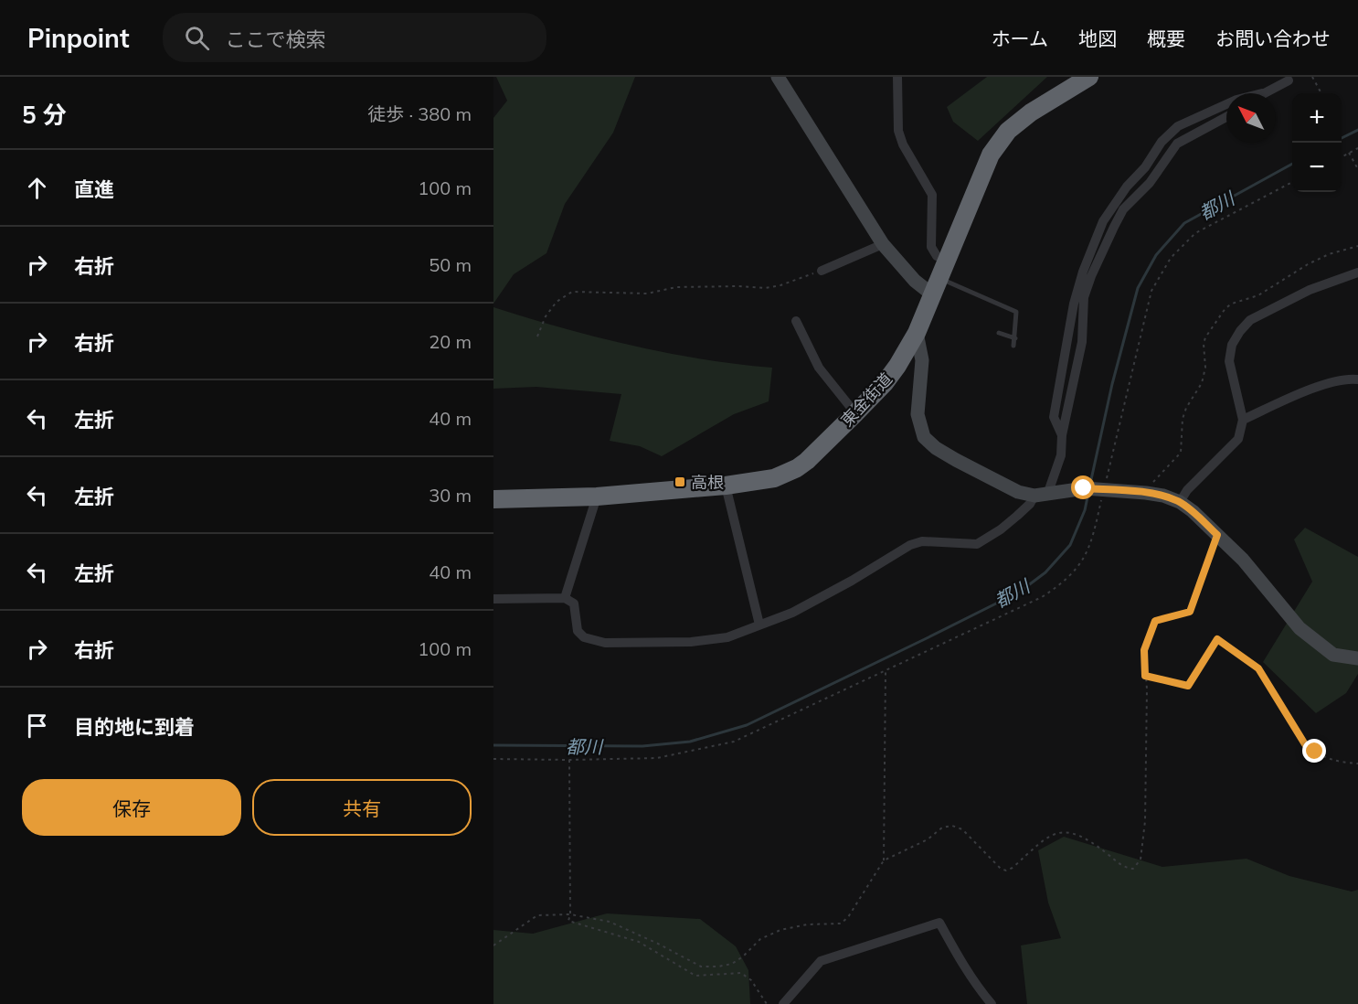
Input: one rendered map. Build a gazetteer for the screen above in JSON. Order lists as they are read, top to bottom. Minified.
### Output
{"streets":{"highway":["東金街道"]},"water":["都川"],"places":{"transit":["高根"]},"north":"top left","page":{"header":"Pinpoint","search":"ここで検索","nav":["ホーム","地図","概要","お問い合わせ"],"heading":["5 分","徒歩 · 380 m"],"map_buttons":["+","−"],"list":[["直進","100 m"],["右折","50 m"],["右折","20 m"],["左折","40 m"],["左折","30 m"],["左折","40 m"],["右折","100 m"],"目的地に到着"],"buttons":["保存","共有"]}}
